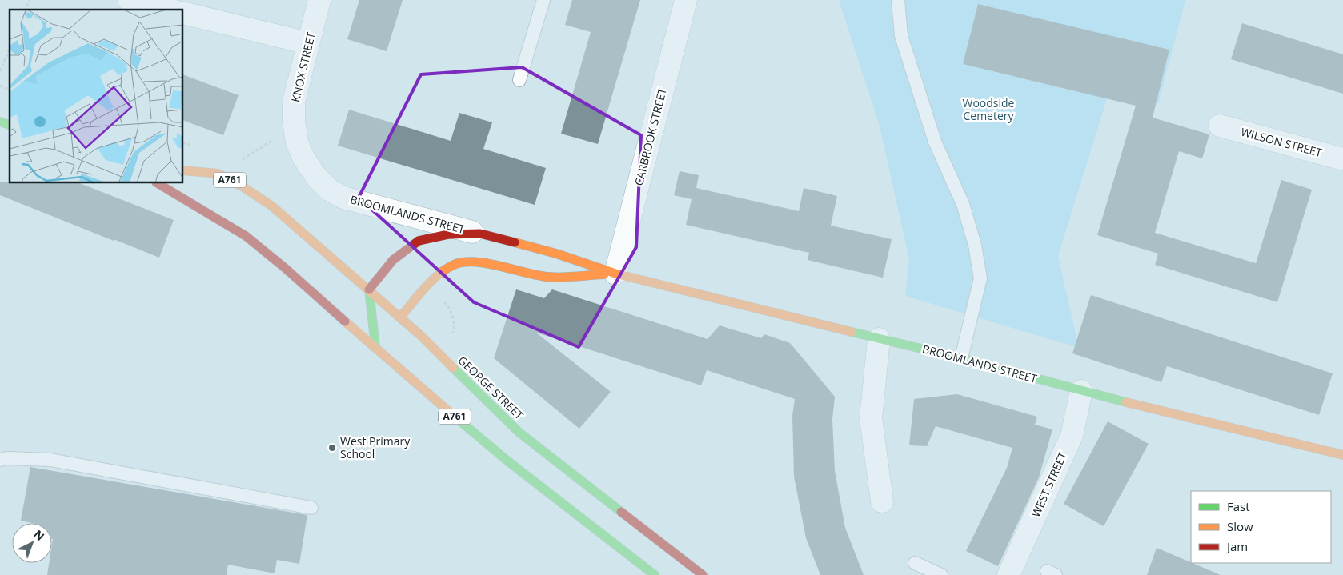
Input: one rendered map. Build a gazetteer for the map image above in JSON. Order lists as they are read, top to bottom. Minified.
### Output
{"streets":{"main road":["A761","BROOMLANDS STREET","GEORGE STREET"],"street":["KNOX STREET","CARBROOK STREET","WILSON STREET","WEST STREET"]},"crossings":[["KNOX STREET","BROOMLANDS STREET"],["CARBROOK STREET","BROOMLANDS STREET"],["BROOMLANDS STREET","GEORGE STREET"],["BROOMLANDS STREET","WEST STREET"]],"parks":["Woodside Cemetery"],"places":["West Primary School"],"legend":["Fast","Slow","Jam"],"north":"top right"}
